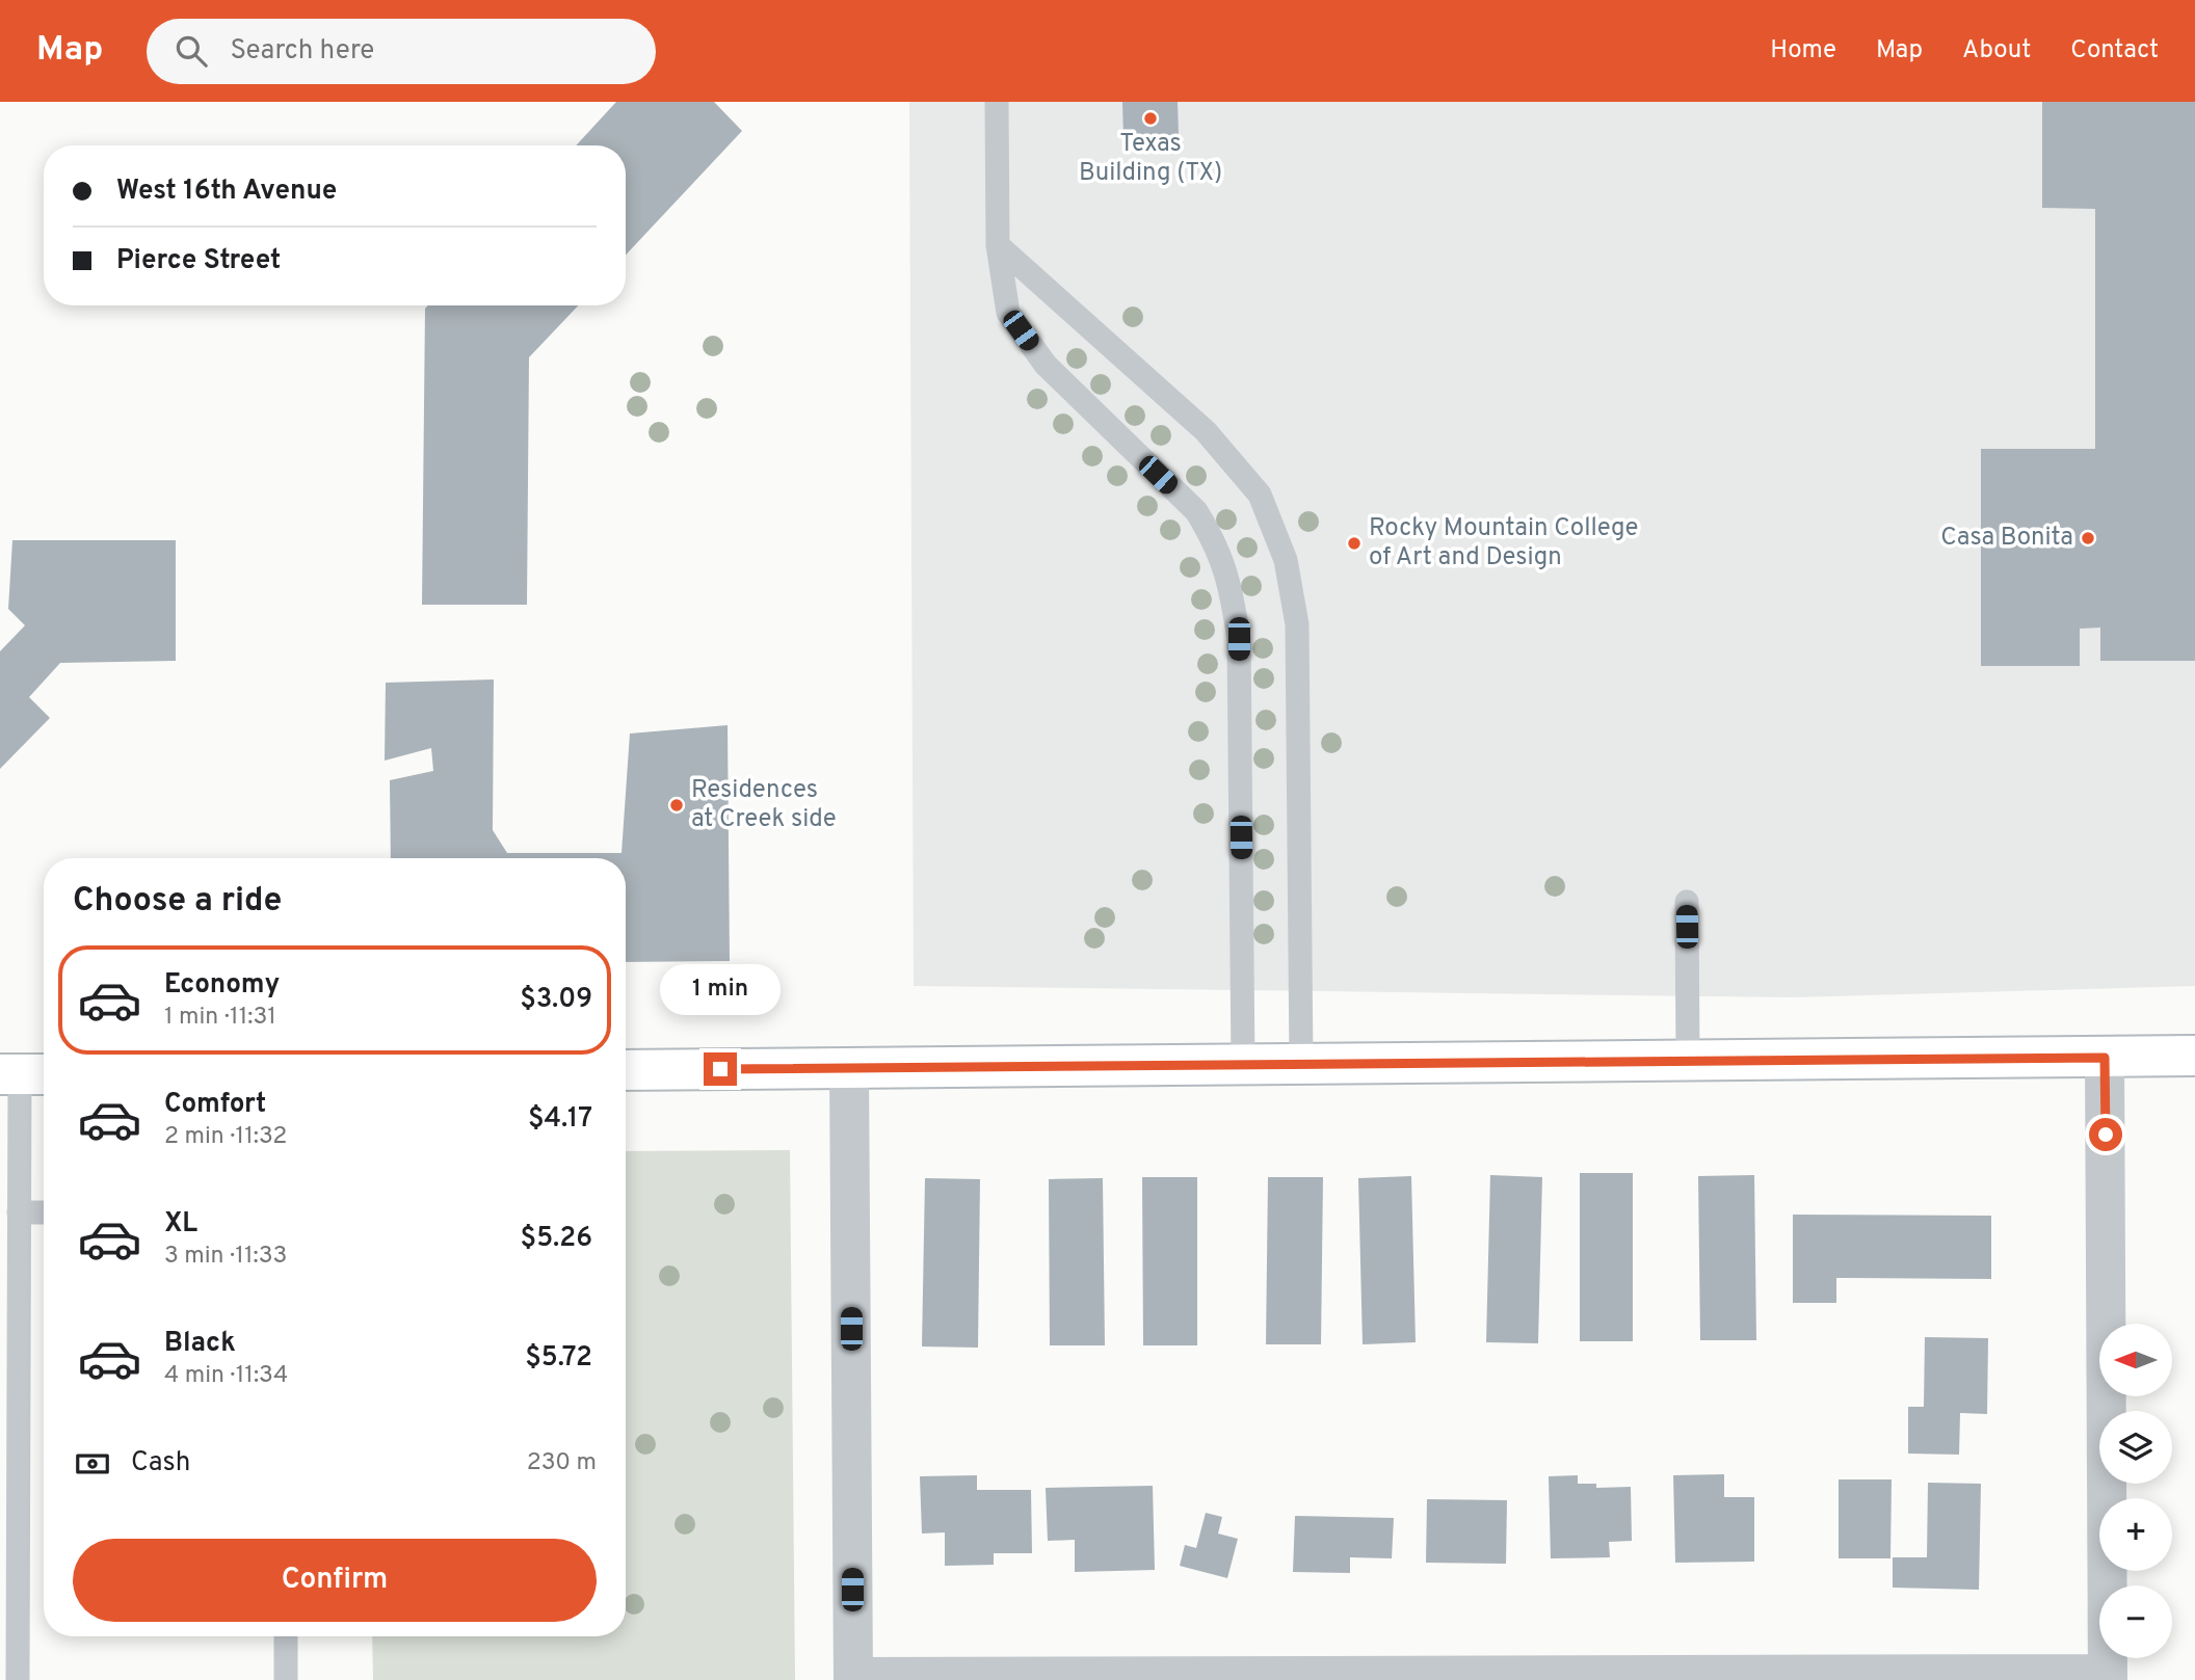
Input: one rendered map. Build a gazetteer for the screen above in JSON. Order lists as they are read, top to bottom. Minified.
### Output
{"places":["Texas Building (TX)","Casa Bonita","Rocky Mountain College of Art and Design","Residences at Creek side"],"north":"left","page":{"header":"Map","search":"Search here","nav":["Home","Map","About","Contact"],"banner":["West 16th Avenue","Pierce Street"],"heading":"Choose a ride","list":[{"name":"Economy","note":"1 min · 11:31","value":"$3.09"},{"name":"Comfort","note":"2 min · 11:32","value":"$4.17"},{"name":"XL","note":"3 min · 11:33","value":"$5.26"},{"name":"Black","note":"4 min · 11:34","value":"$5.72"}],"bubble":"1 min","map_buttons":["+","−"],"pay":["Cash","230 m"],"buttons":"Confirm"}}
